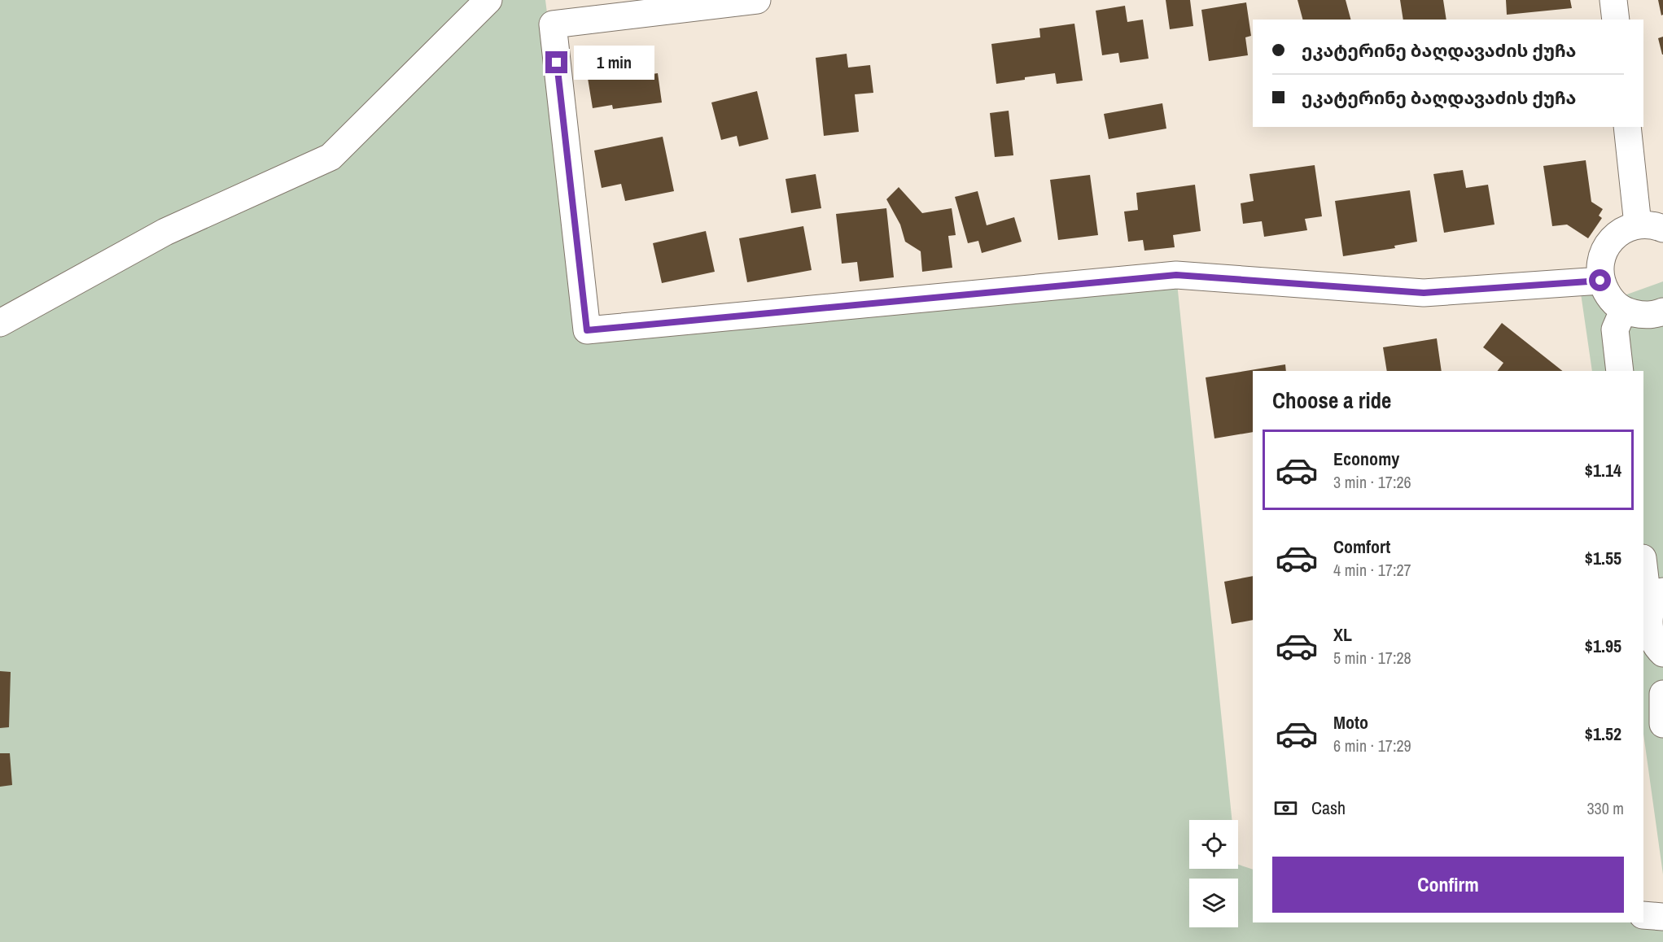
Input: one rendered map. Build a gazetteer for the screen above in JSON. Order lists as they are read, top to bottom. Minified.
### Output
{"page":{"banner":["ეკატერინე ბაღდავაძის ქუჩა","ეკატერინე ბაღდავაძის ქუჩა"],"bubble":"1 min","heading":"Choose a ride","list":[{"name":"Economy","note":"3 min · 17:26","value":"$1.14"},{"name":"Comfort","note":"4 min · 17:27","value":"$1.55"},{"name":"XL","note":"5 min · 17:28","value":"$1.95"},{"name":"Moto","note":"6 min · 17:29","value":"$1.52"}],"pay":["Cash","330 m"],"buttons":"Confirm"}}
